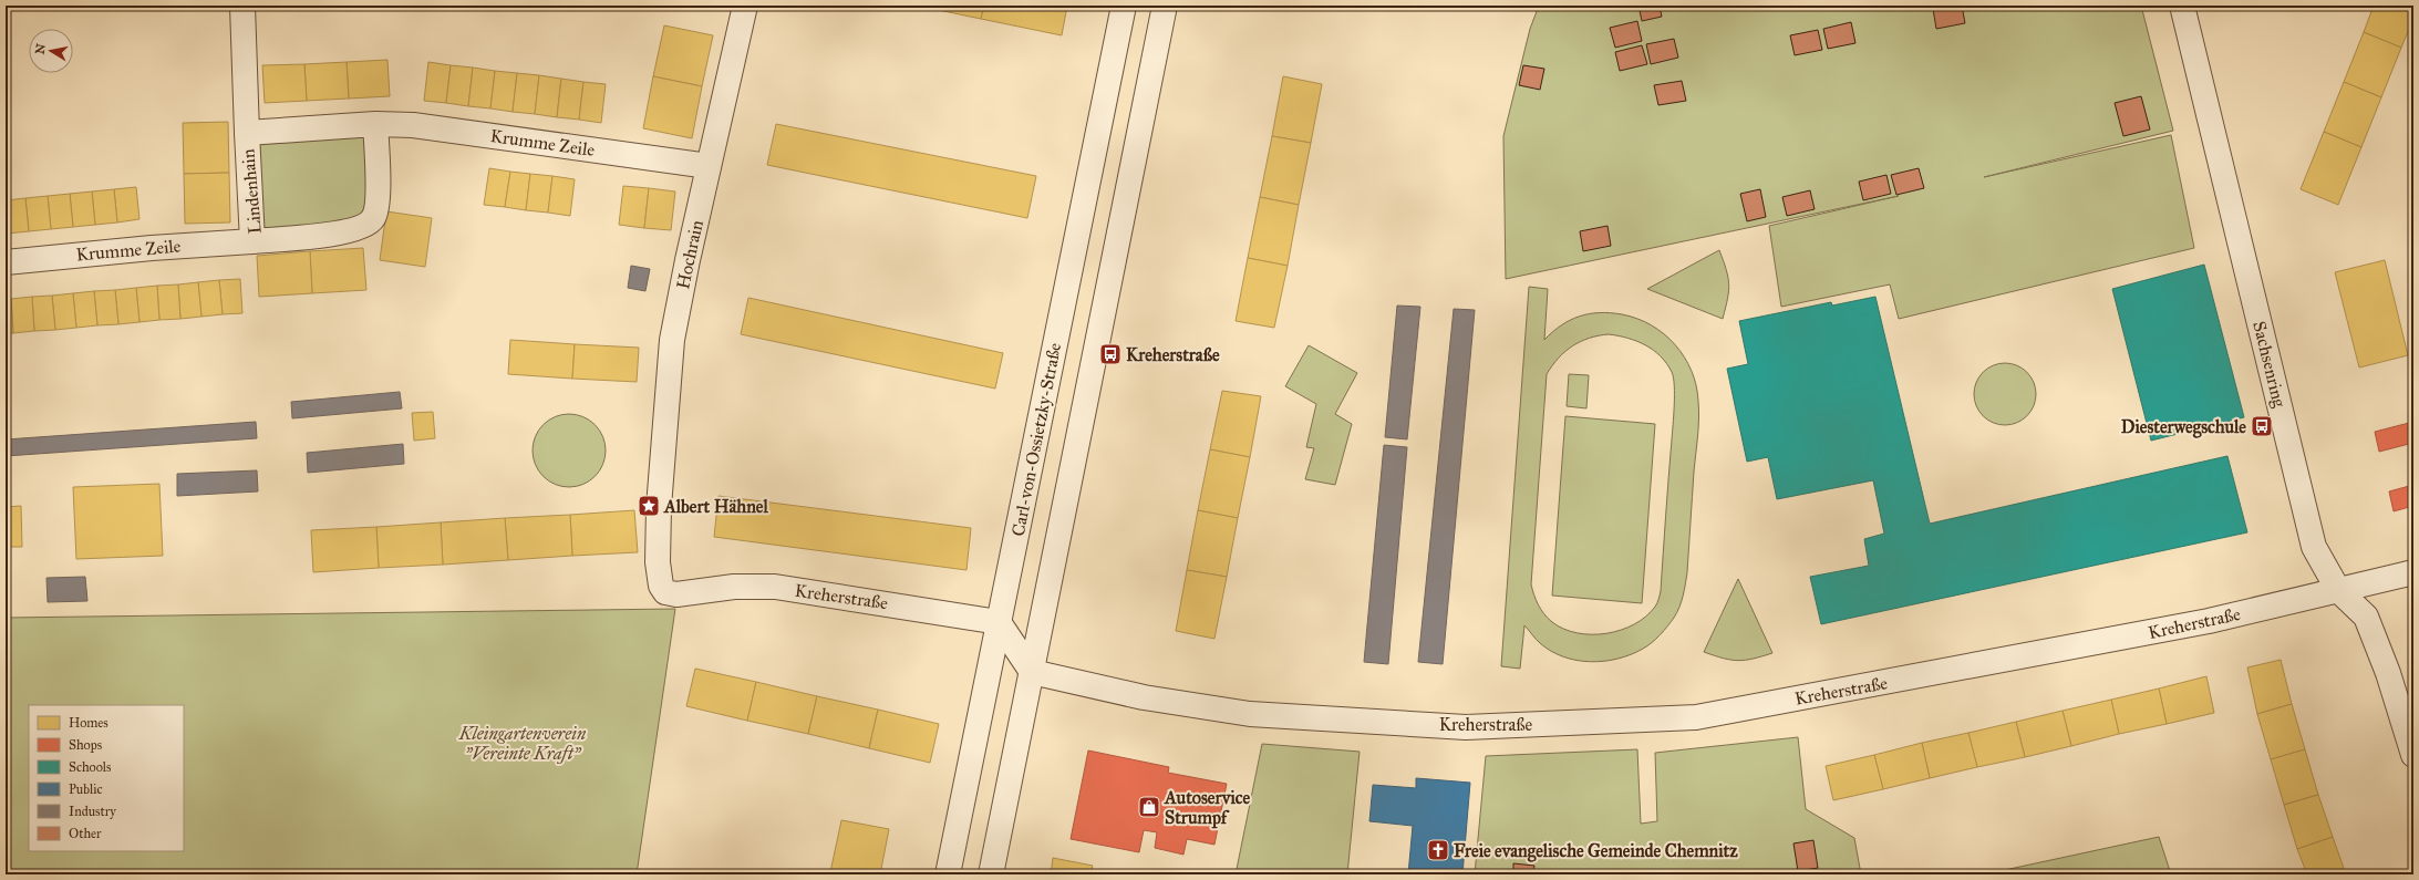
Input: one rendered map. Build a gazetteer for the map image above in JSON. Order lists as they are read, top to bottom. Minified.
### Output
{"streets":{"street":["Krumme Zeile","Lindenhain","Hochrain","Sachsenring","Carl-von-Ossietzky-Straße","Kreherstraße"]},"crossings":[["Krumme Zeile","Lindenhain"],["Krumme Zeile","Hochrain"],["Hochrain","Kreherstraße"],["Sachsenring","Kreherstraße"],["Carl-von-Ossietzky-Straße","Kreherstraße"]],"parks":["Kleingartenverein \"Vereinte Kraft\""],"places":{"bus stop":["Kreherstraße","Diesterwegschule"],"place":["Albert Hähnel"],"shop":["Autoservice Strumpf"],"church":["Freie evangelische Gemeinde Chemnitz"]},"legend":["Homes","Shops","Schools","Public","Industry","Other"],"north":"left"}
